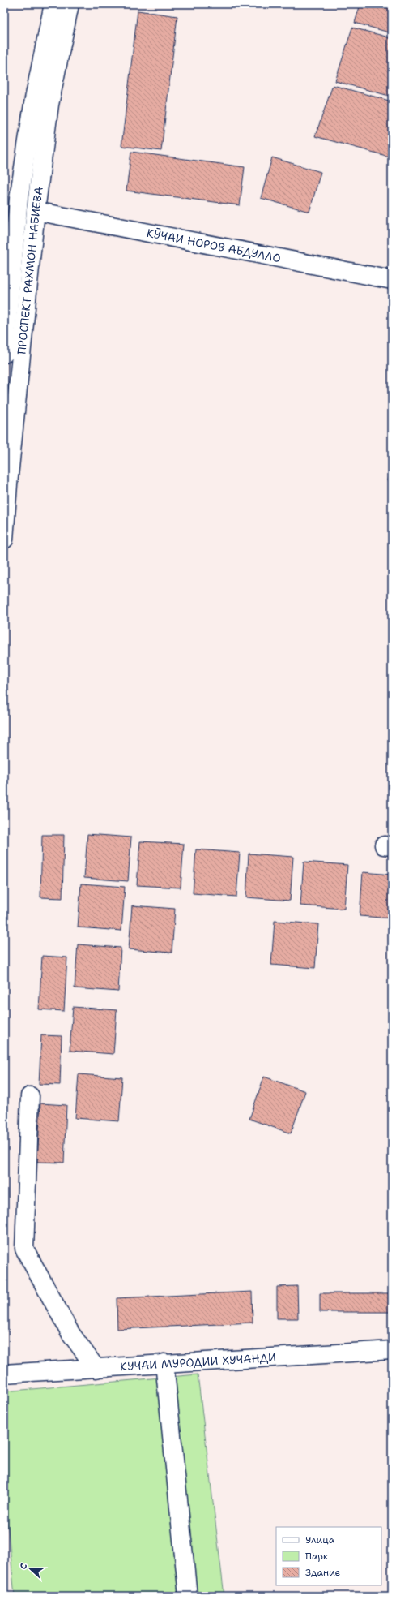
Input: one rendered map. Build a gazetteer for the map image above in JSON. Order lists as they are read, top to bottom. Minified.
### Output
{"streets":{"street":["КӮЧАИ НОРОВ АБДУЛЛО","ПРОСПЕКТ РАХМОН НАБИЕВА","КУЧАИ МУРОДИИ ХУЧАНДИ"]},"crossings":[["КӮЧАИ НОРОВ АБДУЛЛО","ПРОСПЕКТ РАХМОН НАБИЕВА"]],"legend":["Улица","Парк","Здание"],"north":"left"}
